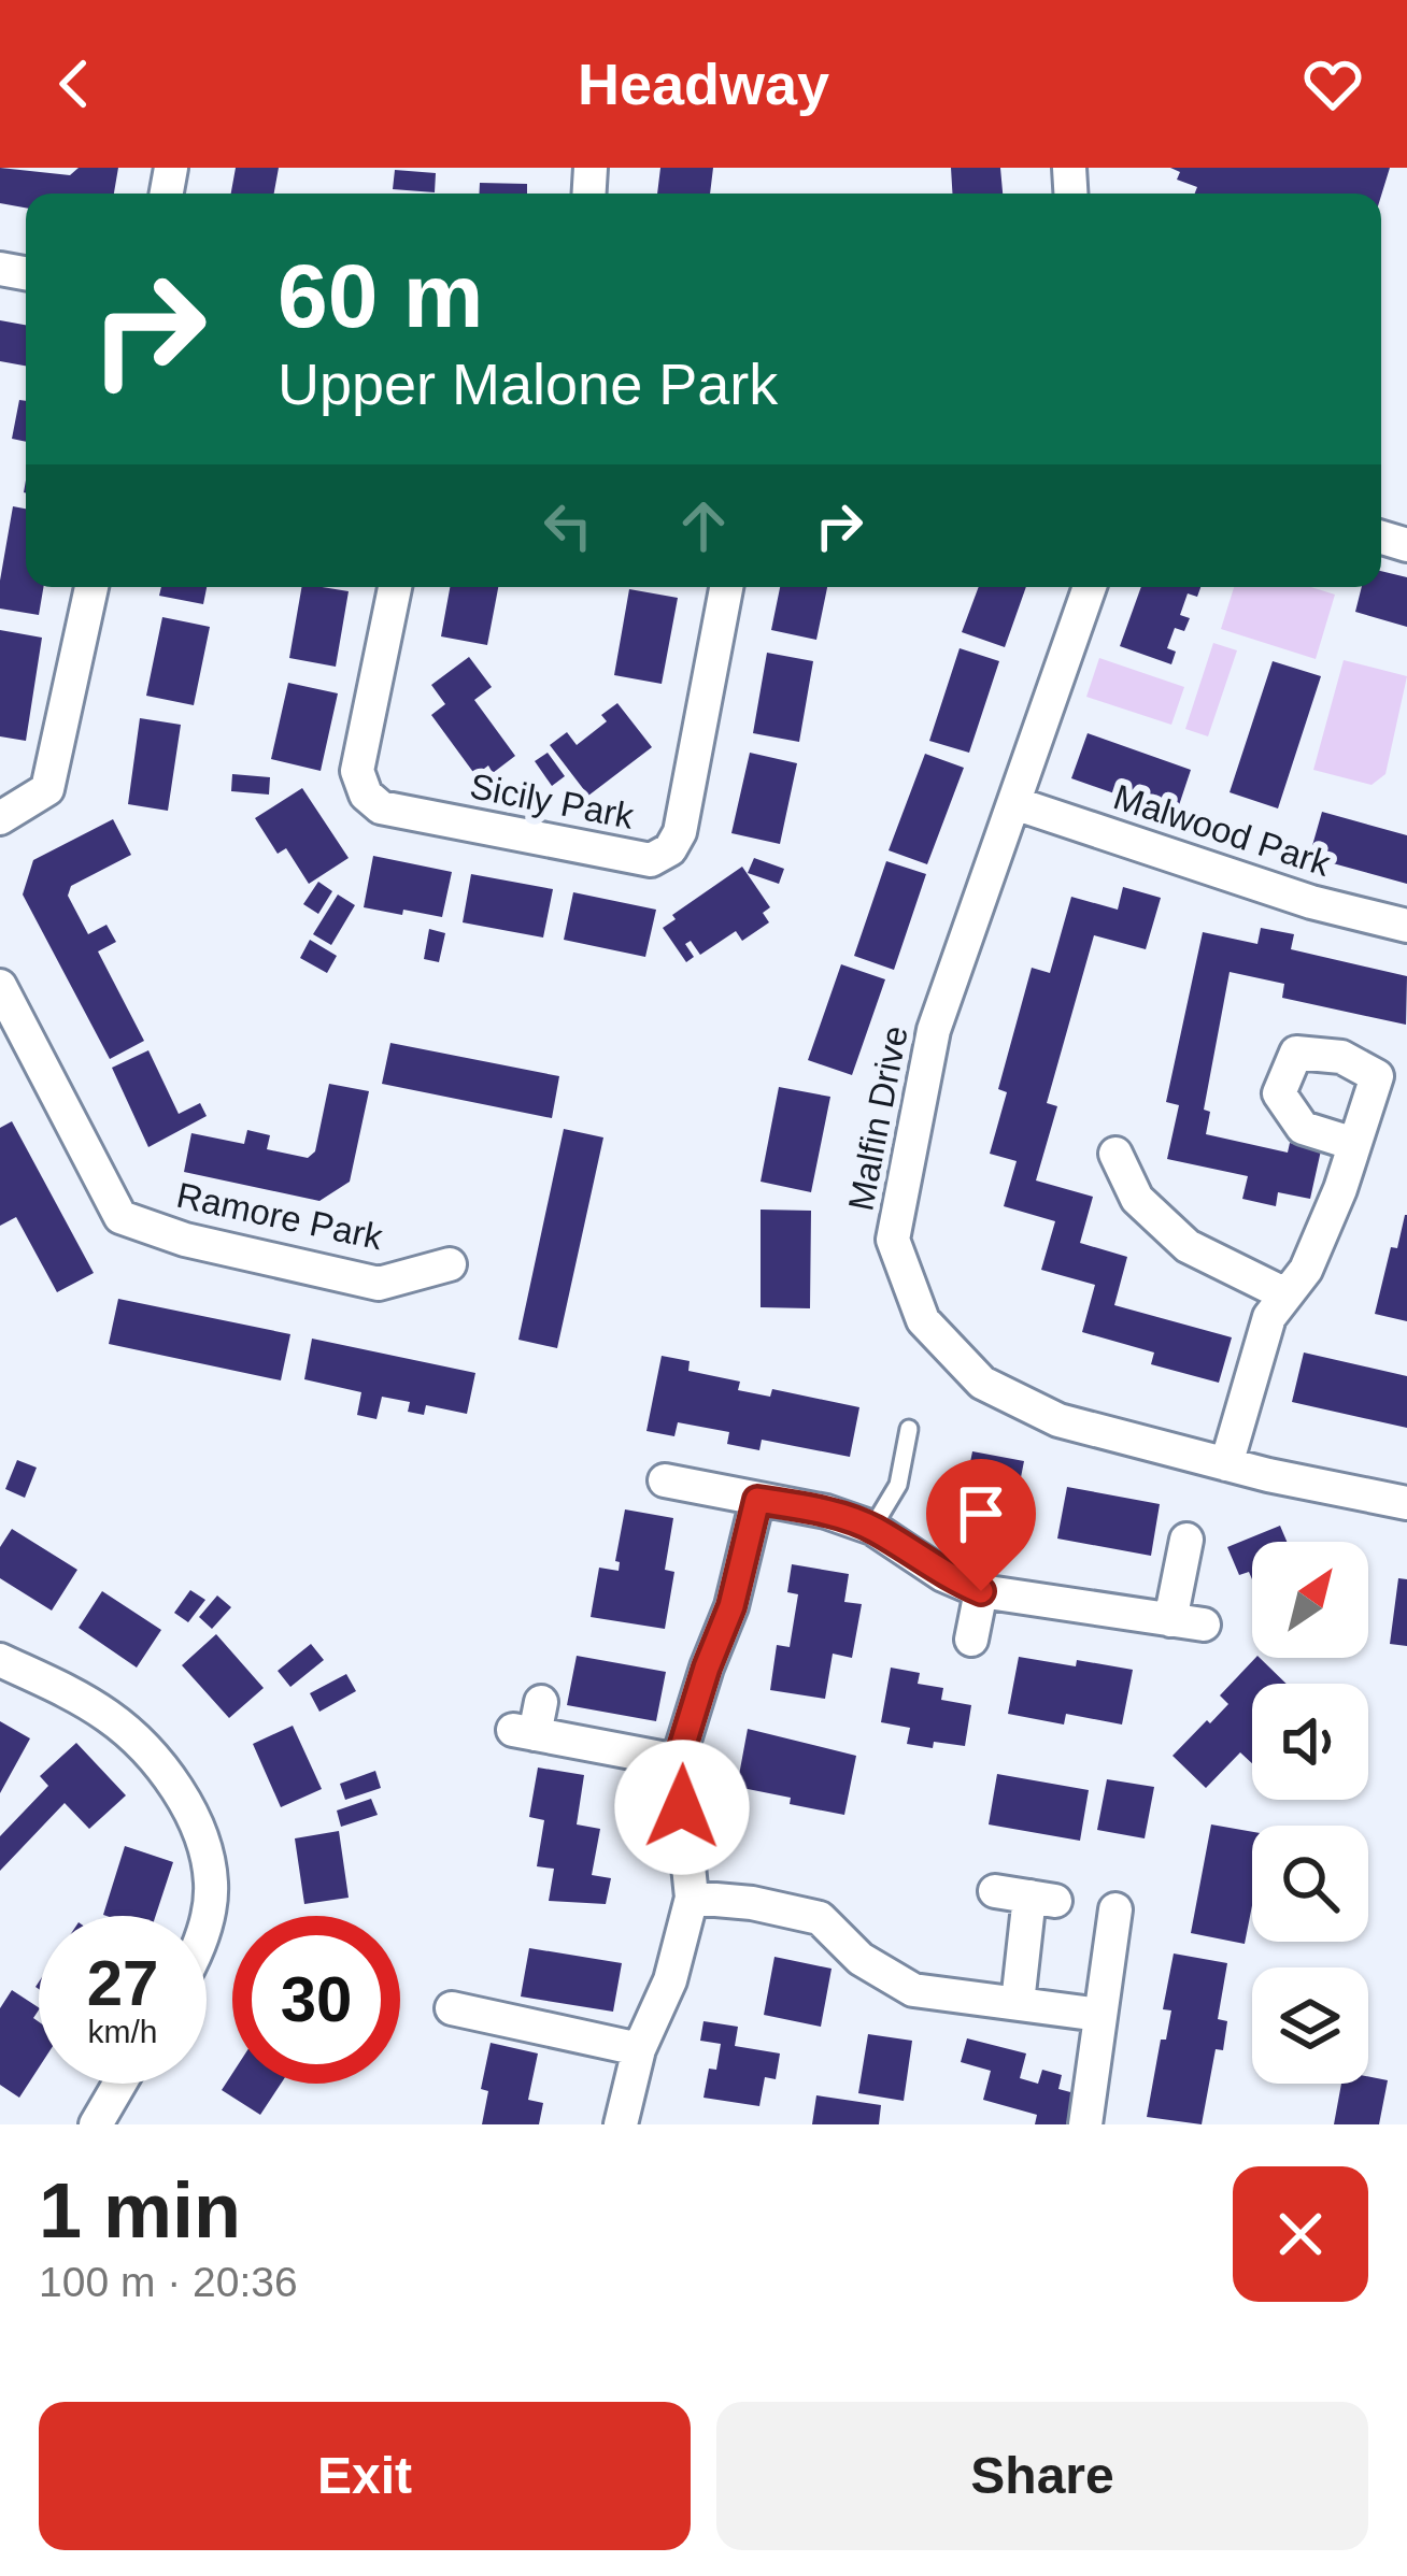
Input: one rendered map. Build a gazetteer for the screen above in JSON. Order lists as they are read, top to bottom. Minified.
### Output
{"streets":{"street":["Sicily Park","Malwood Park","Malfin Drive","Ramore Park"]},"crossings":[["Malwood Park","Malfin Drive"]],"north":"top right","page":{"header":"Headway","turn":["60 m","Upper Malone Park"],"speed":"27 km/h","limit":"30","heading":["1 min","100 m · 20:36"],"buttons":["Exit","Share"]}}
